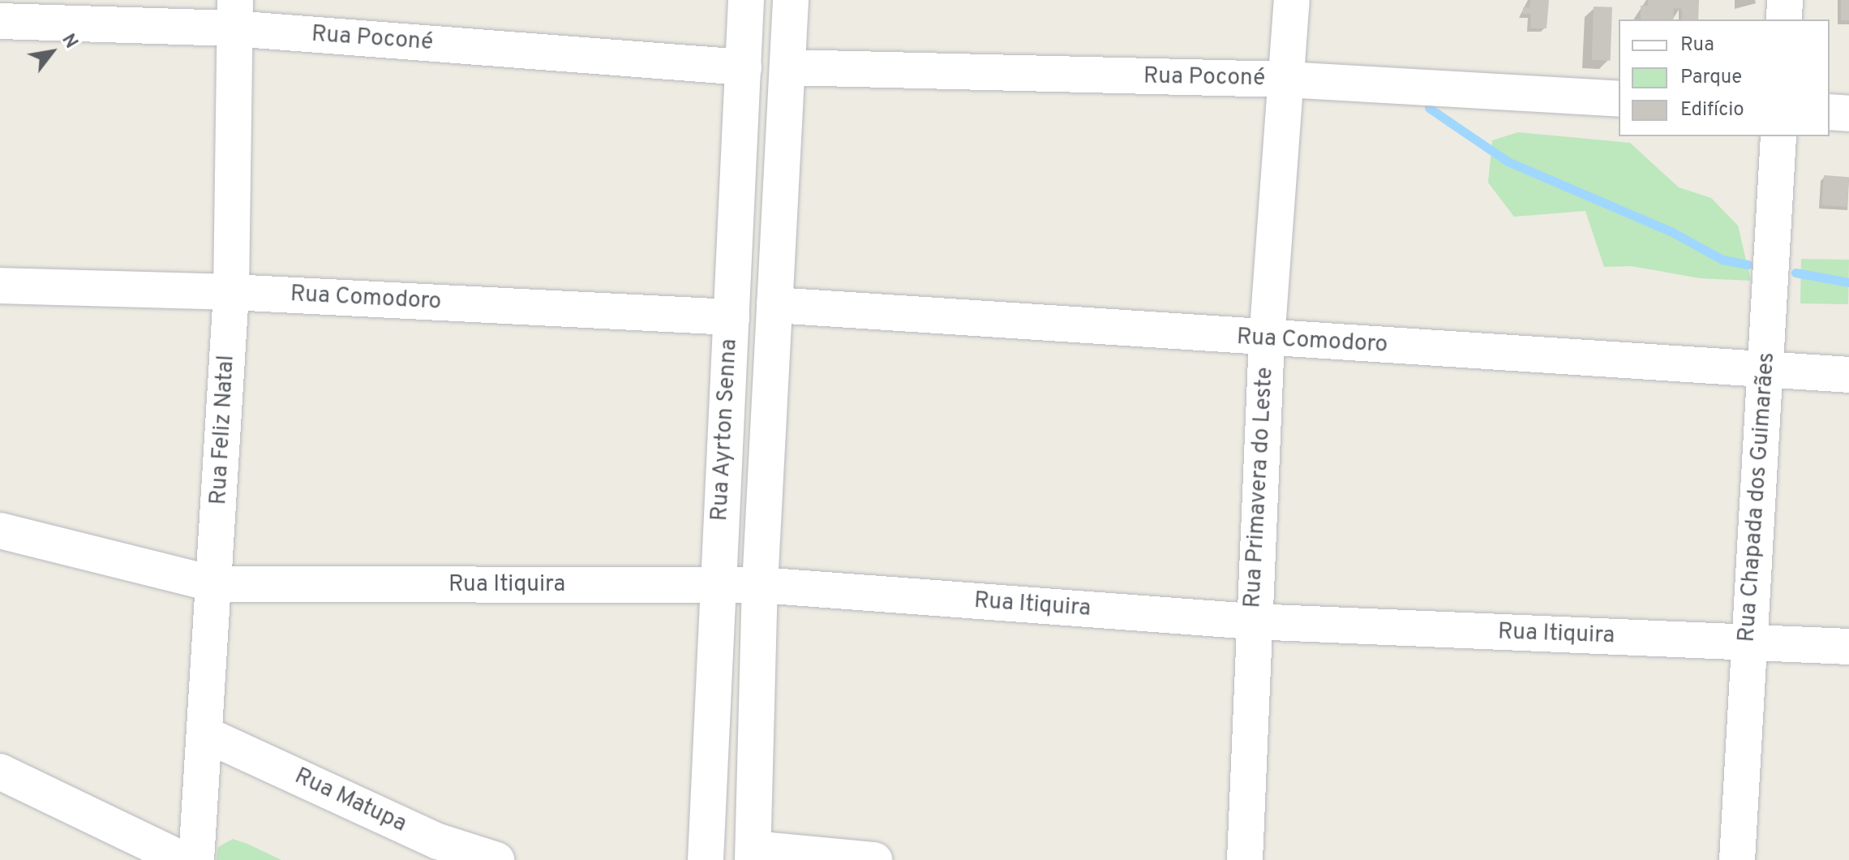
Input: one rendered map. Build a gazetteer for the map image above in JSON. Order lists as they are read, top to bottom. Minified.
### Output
{"streets":{"street":["Rua Poconé","Rua Comodoro","Rua Feliz Natal","Rua Ayrton Senna","Rua Primavera do Leste","Rua Chapada dos Guimarães","Rua Itiquira","Rua Matupa"]},"crossings":[["Rua Poconé","Rua Feliz Natal"],["Rua Poconé","Rua Ayrton Senna"],["Rua Poconé","Rua Primavera do Leste"],["Rua Comodoro","Rua Feliz Natal"],["Rua Comodoro","Rua Ayrton Senna"],["Rua Comodoro","Rua Primavera do Leste"],["Rua Comodoro","Rua Chapada dos Guimarães"],["Rua Feliz Natal","Rua Itiquira"],["Rua Feliz Natal","Rua Matupa"],["Rua Ayrton Senna","Rua Itiquira"],["Rua Primavera do Leste","Rua Itiquira"],["Rua Chapada dos Guimarães","Rua Itiquira"]],"legend":["Rua","Parque","Edifício"],"north":"top right"}
